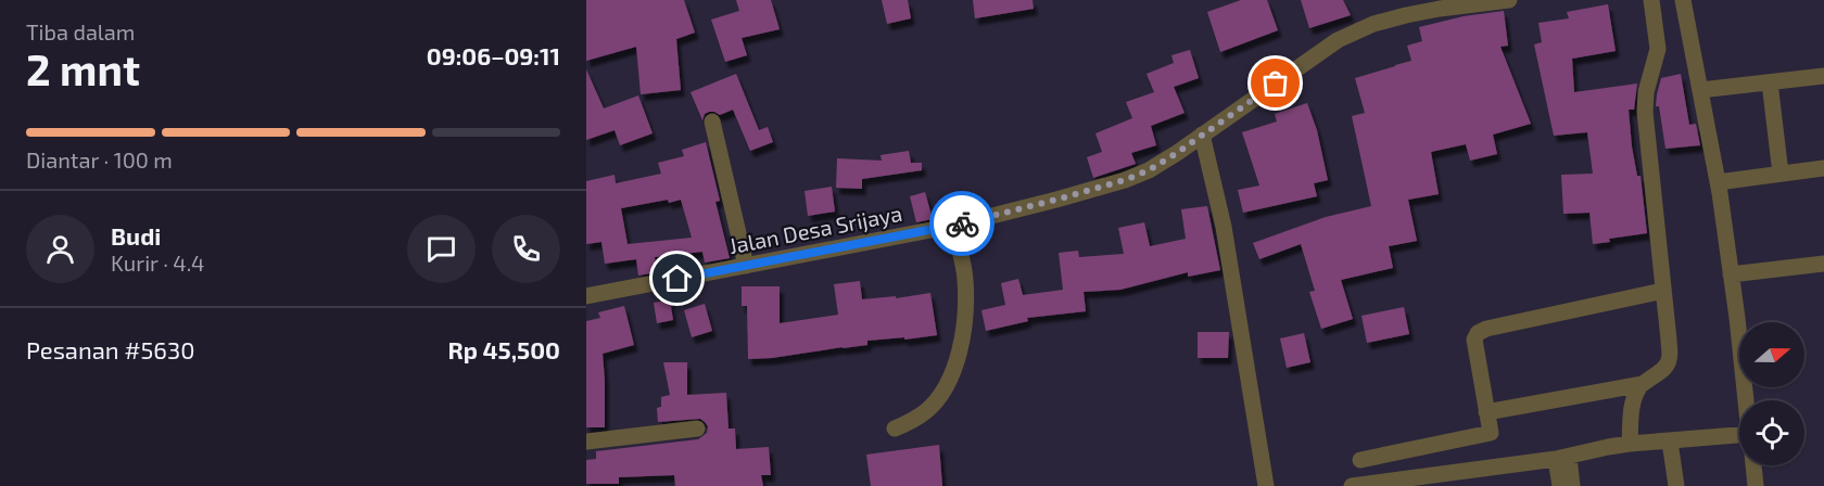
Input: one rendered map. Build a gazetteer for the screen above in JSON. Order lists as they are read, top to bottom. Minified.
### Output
{"streets":{"street":["Jalan Desa Srijaya"]},"north":"right","page":{"heading":["2 mnt","Tiba dalam","09:06–09:11"],"panel":["Budi","Kurir · 4.4","Pesanan #5630","Rp 45,500"],"bar":"Diantar · 100 m"}}
